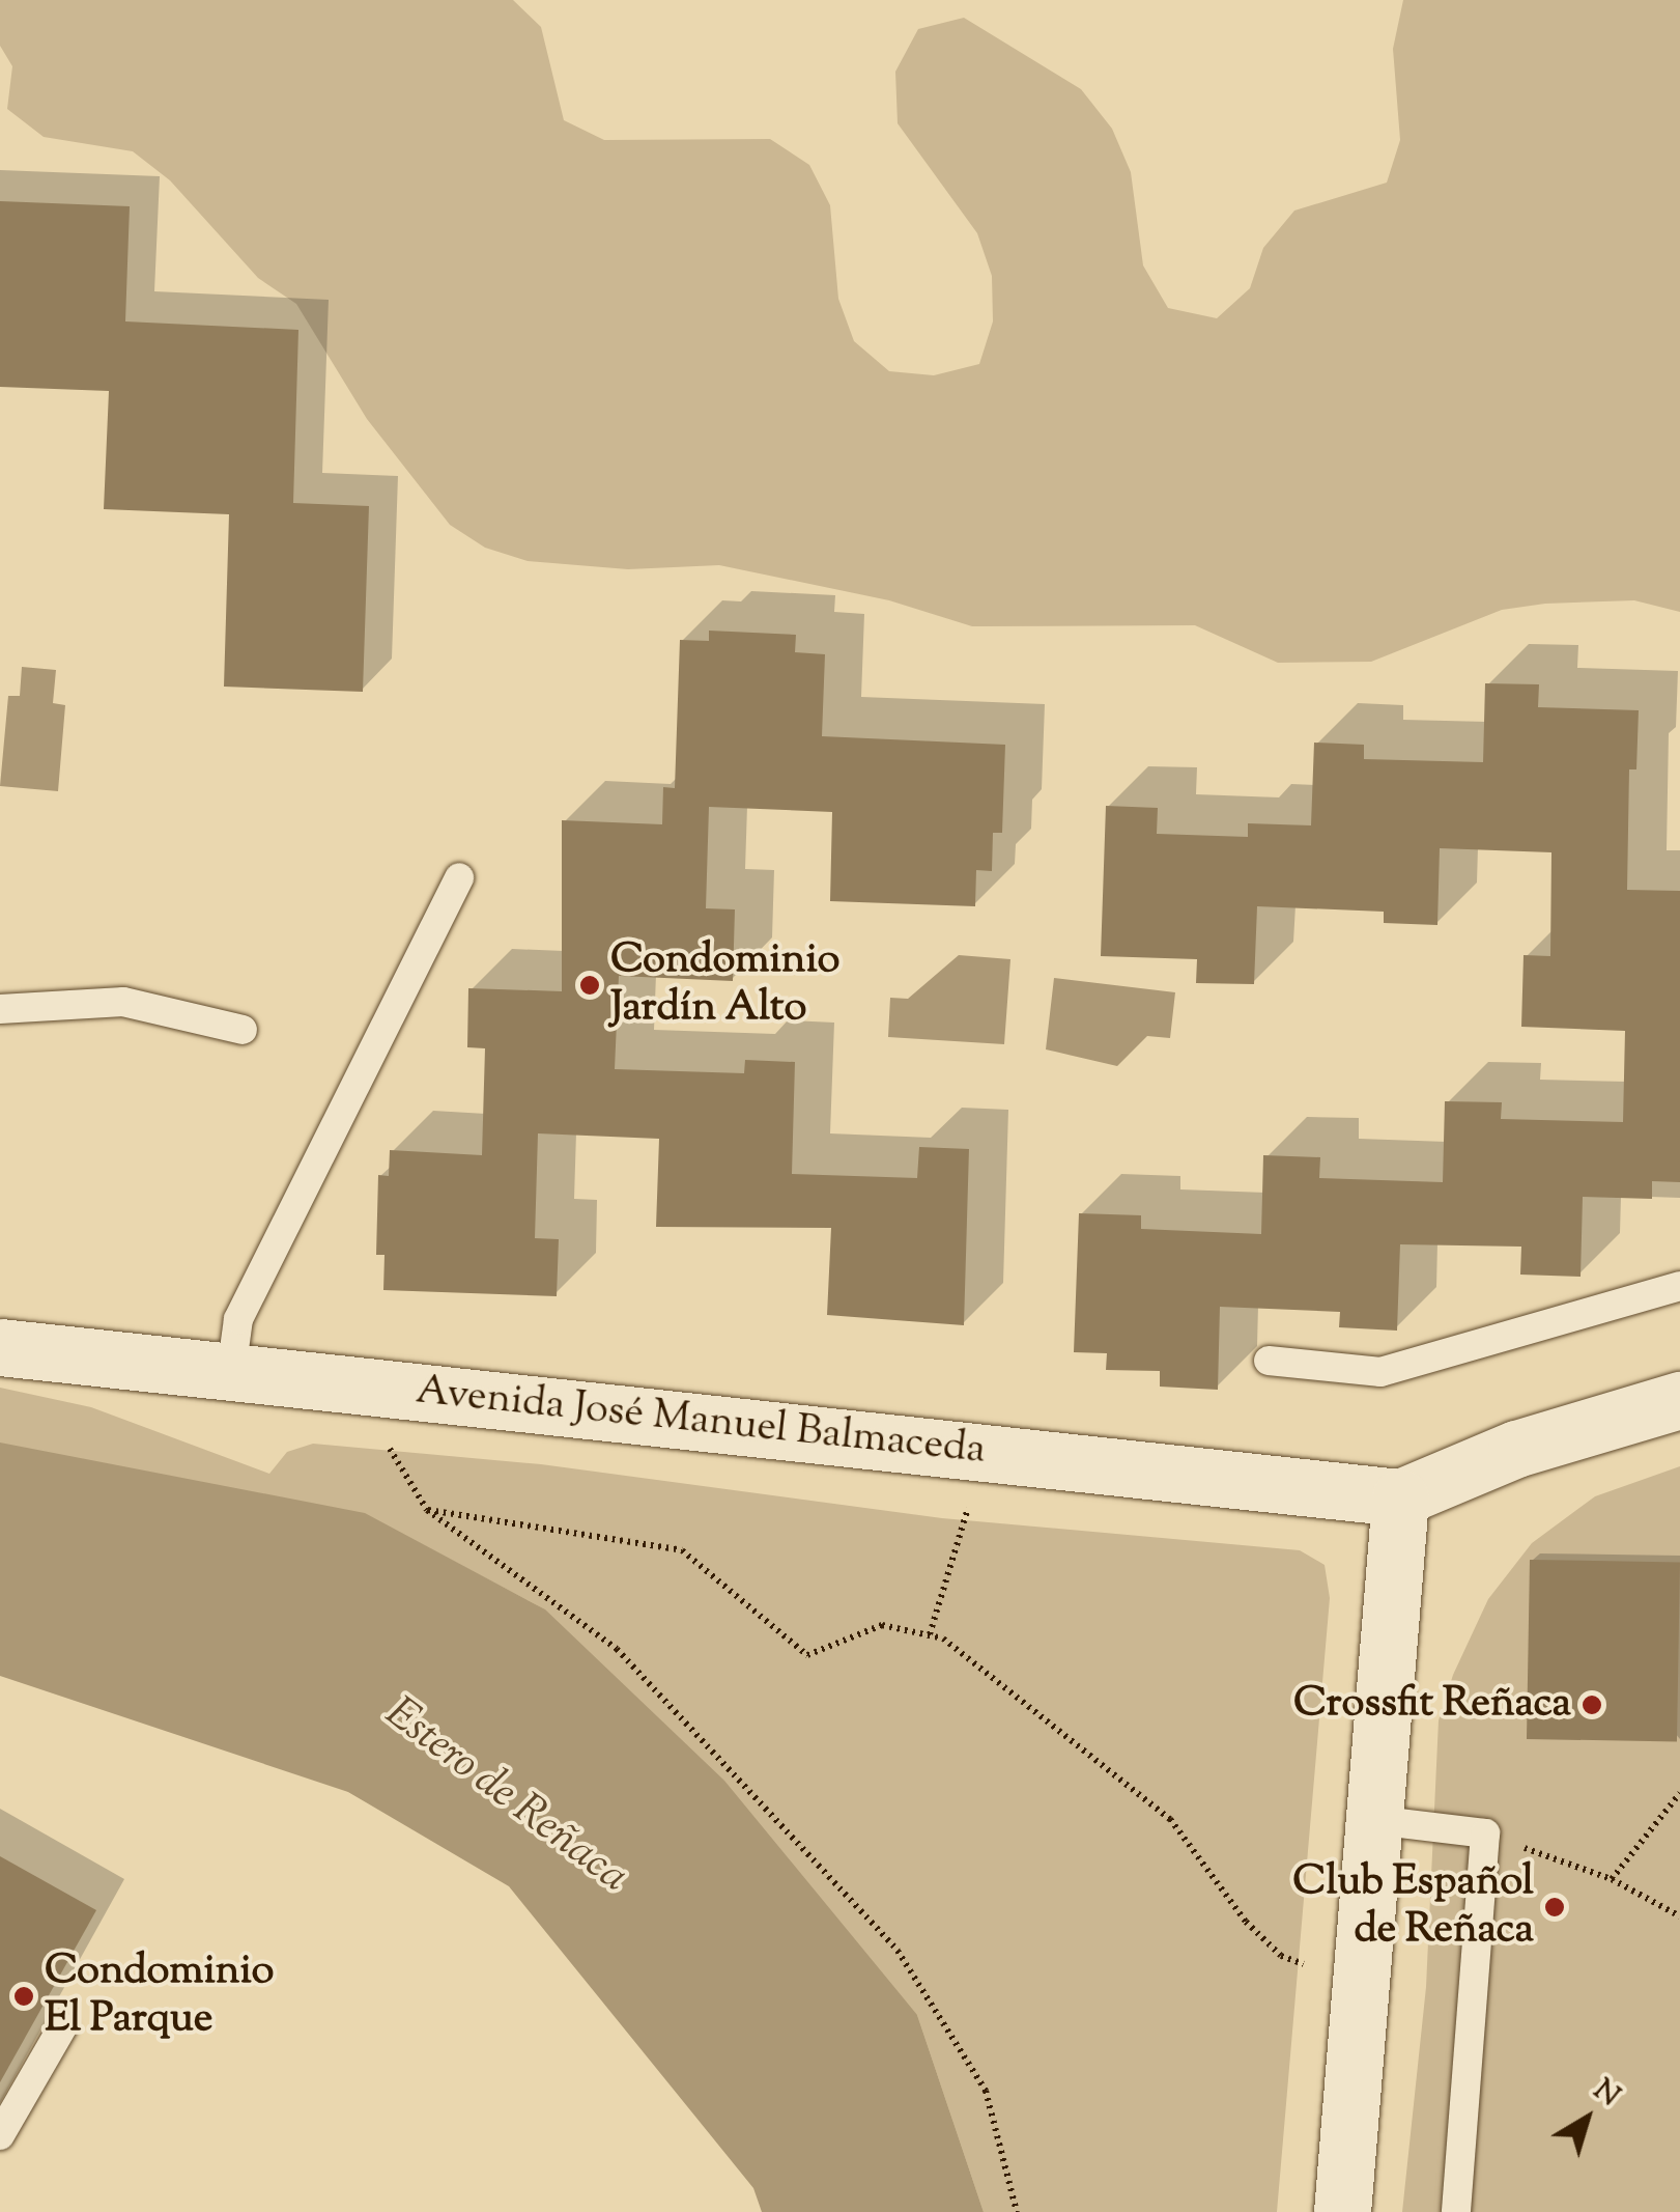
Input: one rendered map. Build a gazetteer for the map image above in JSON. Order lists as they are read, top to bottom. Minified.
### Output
{"streets":{"street":["Avenida José Manuel Balmaceda"]},"water":["Estero de Reñaca"],"places":["Condominio Jardín Alto","Crossfit Reñaca","Club Español de Reñaca","Condominio El Parque"],"north":"top right"}
